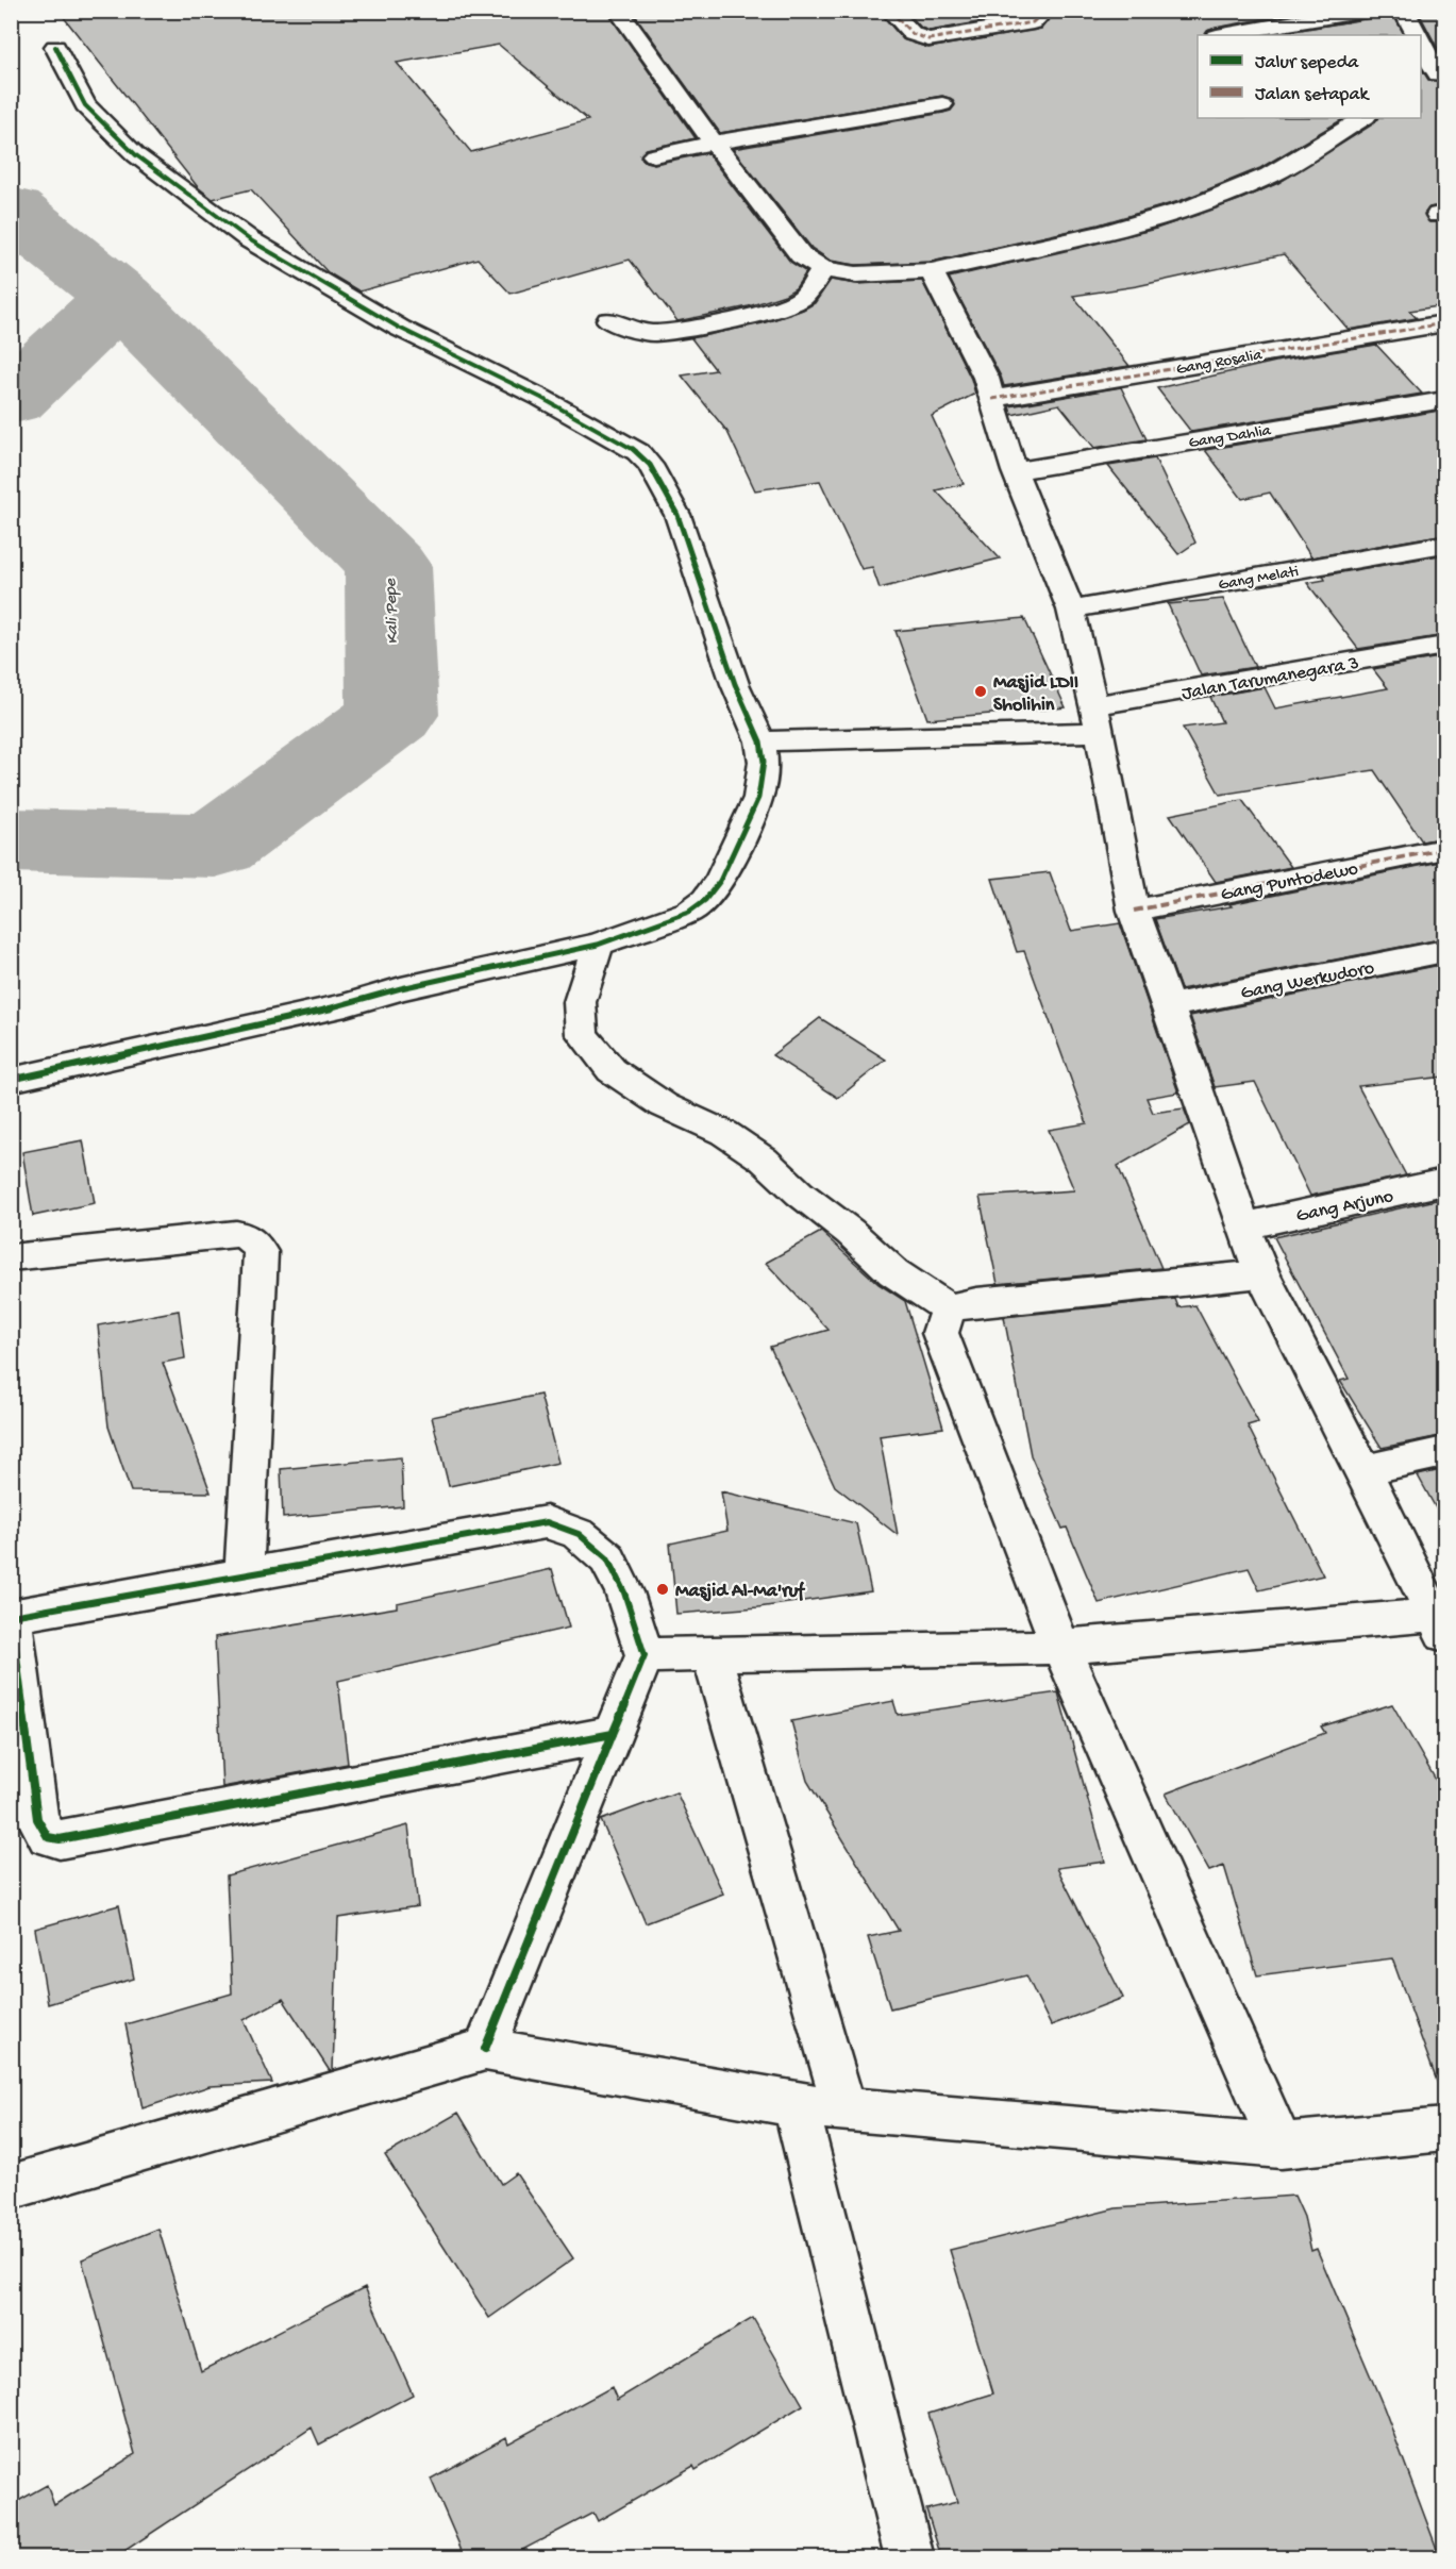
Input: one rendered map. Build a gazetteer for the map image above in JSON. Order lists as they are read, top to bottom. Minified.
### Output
{"streets":{"street":["Gang Rosalia","Gang Dahlia","Gang Melati","Jalan Tarumanegara 3","Gang Puntodewo","Gang Werkudoro","Gang Arjuno"]},"water":["Kali Pepe"],"places":["Masjid LDII Sholihin","Masjid Al-Ma'ruf"],"legend":["Jalur sepeda","Jalan setapak"]}
